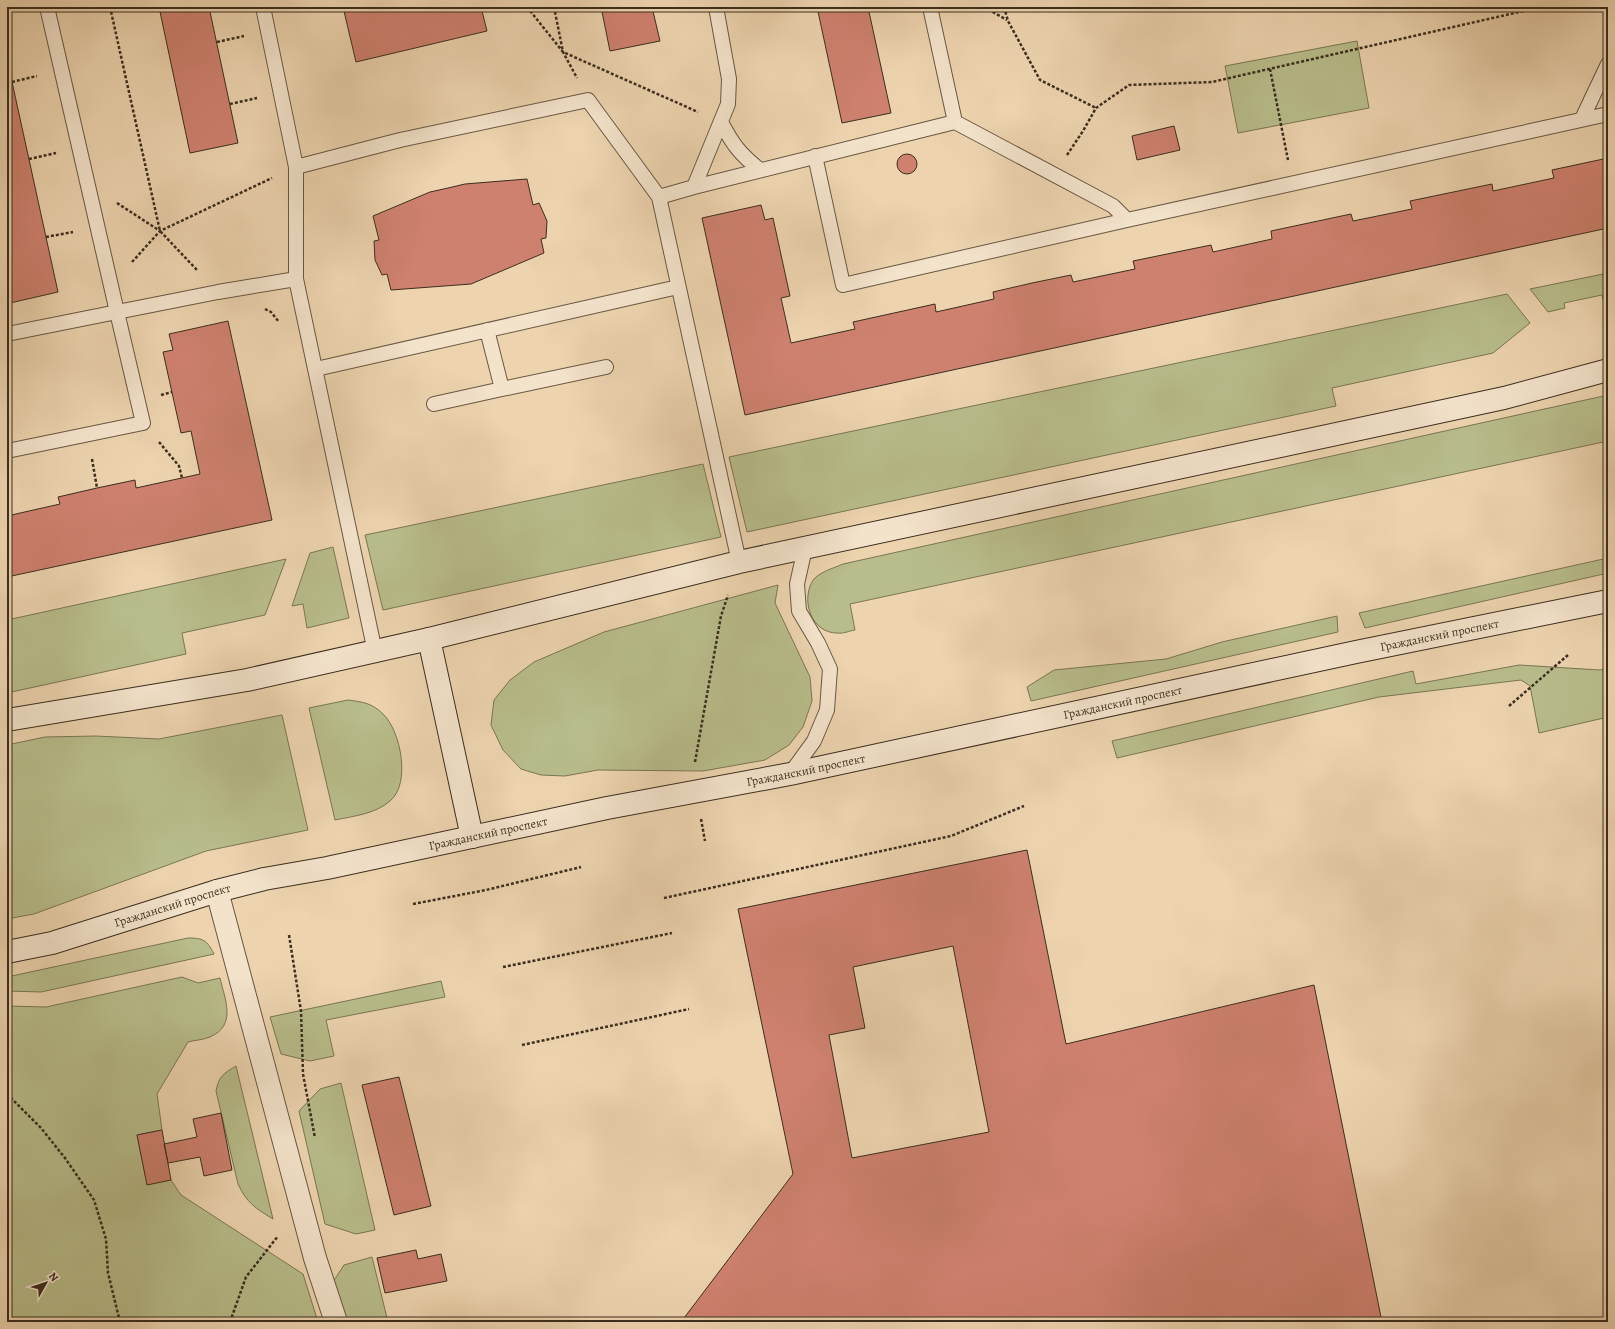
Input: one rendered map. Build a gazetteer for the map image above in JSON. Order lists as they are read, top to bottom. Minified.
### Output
{"streets":{"main road":["Гражданский проспект"]},"north":"top right"}
